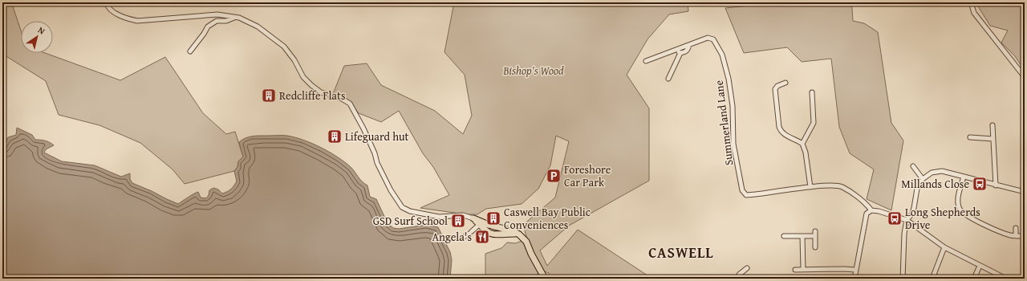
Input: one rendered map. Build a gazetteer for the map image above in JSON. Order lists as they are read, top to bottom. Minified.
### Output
{"streets":{"street":["Summerland Lane"]},"districts":["CASWELL"],"parks":["Bishop's Wood"],"places":{"building":["Redcliffe Flats","Lifeguard hut","Caswell Bay Public Conveniences","GSD Surf School"],"parking":["Foreshore Car Park"],"bus stop":["Millands Close","Long Shepherds Drive"],"restaurant":["Angela's"]},"north":"top right"}
